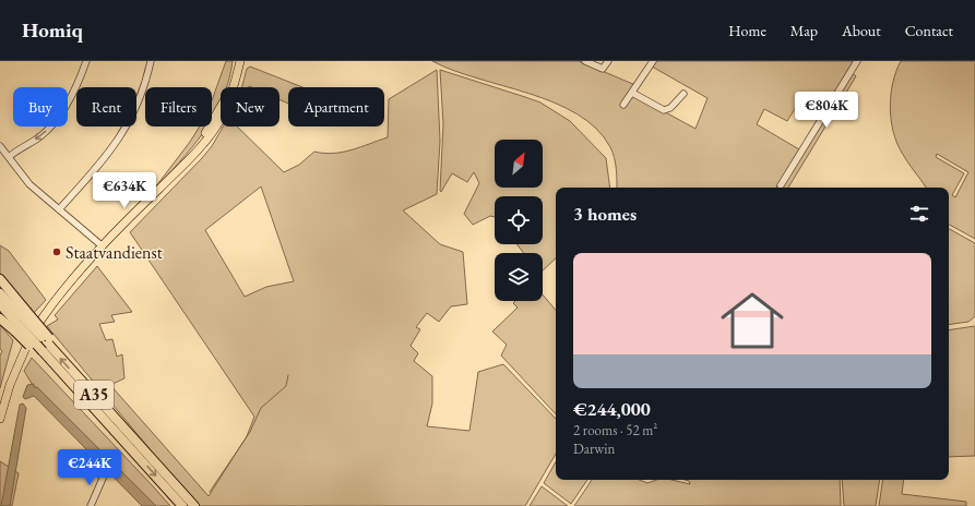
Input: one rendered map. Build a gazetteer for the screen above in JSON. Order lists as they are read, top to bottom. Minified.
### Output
{"streets":{"highway":["A35"]},"places":["Staatvandienst"],"north":"top right","page":{"header":"Homiq","nav":["Home","Map","About","Contact"],"chip":["Buy","Rent","Filters","New","Apartment"],"price":["€804K","€634K","€244K"],"heading":"3 homes","list":[{"name":"€244,000","note":"2 rooms · 52 m² · Darwin"}]}}
